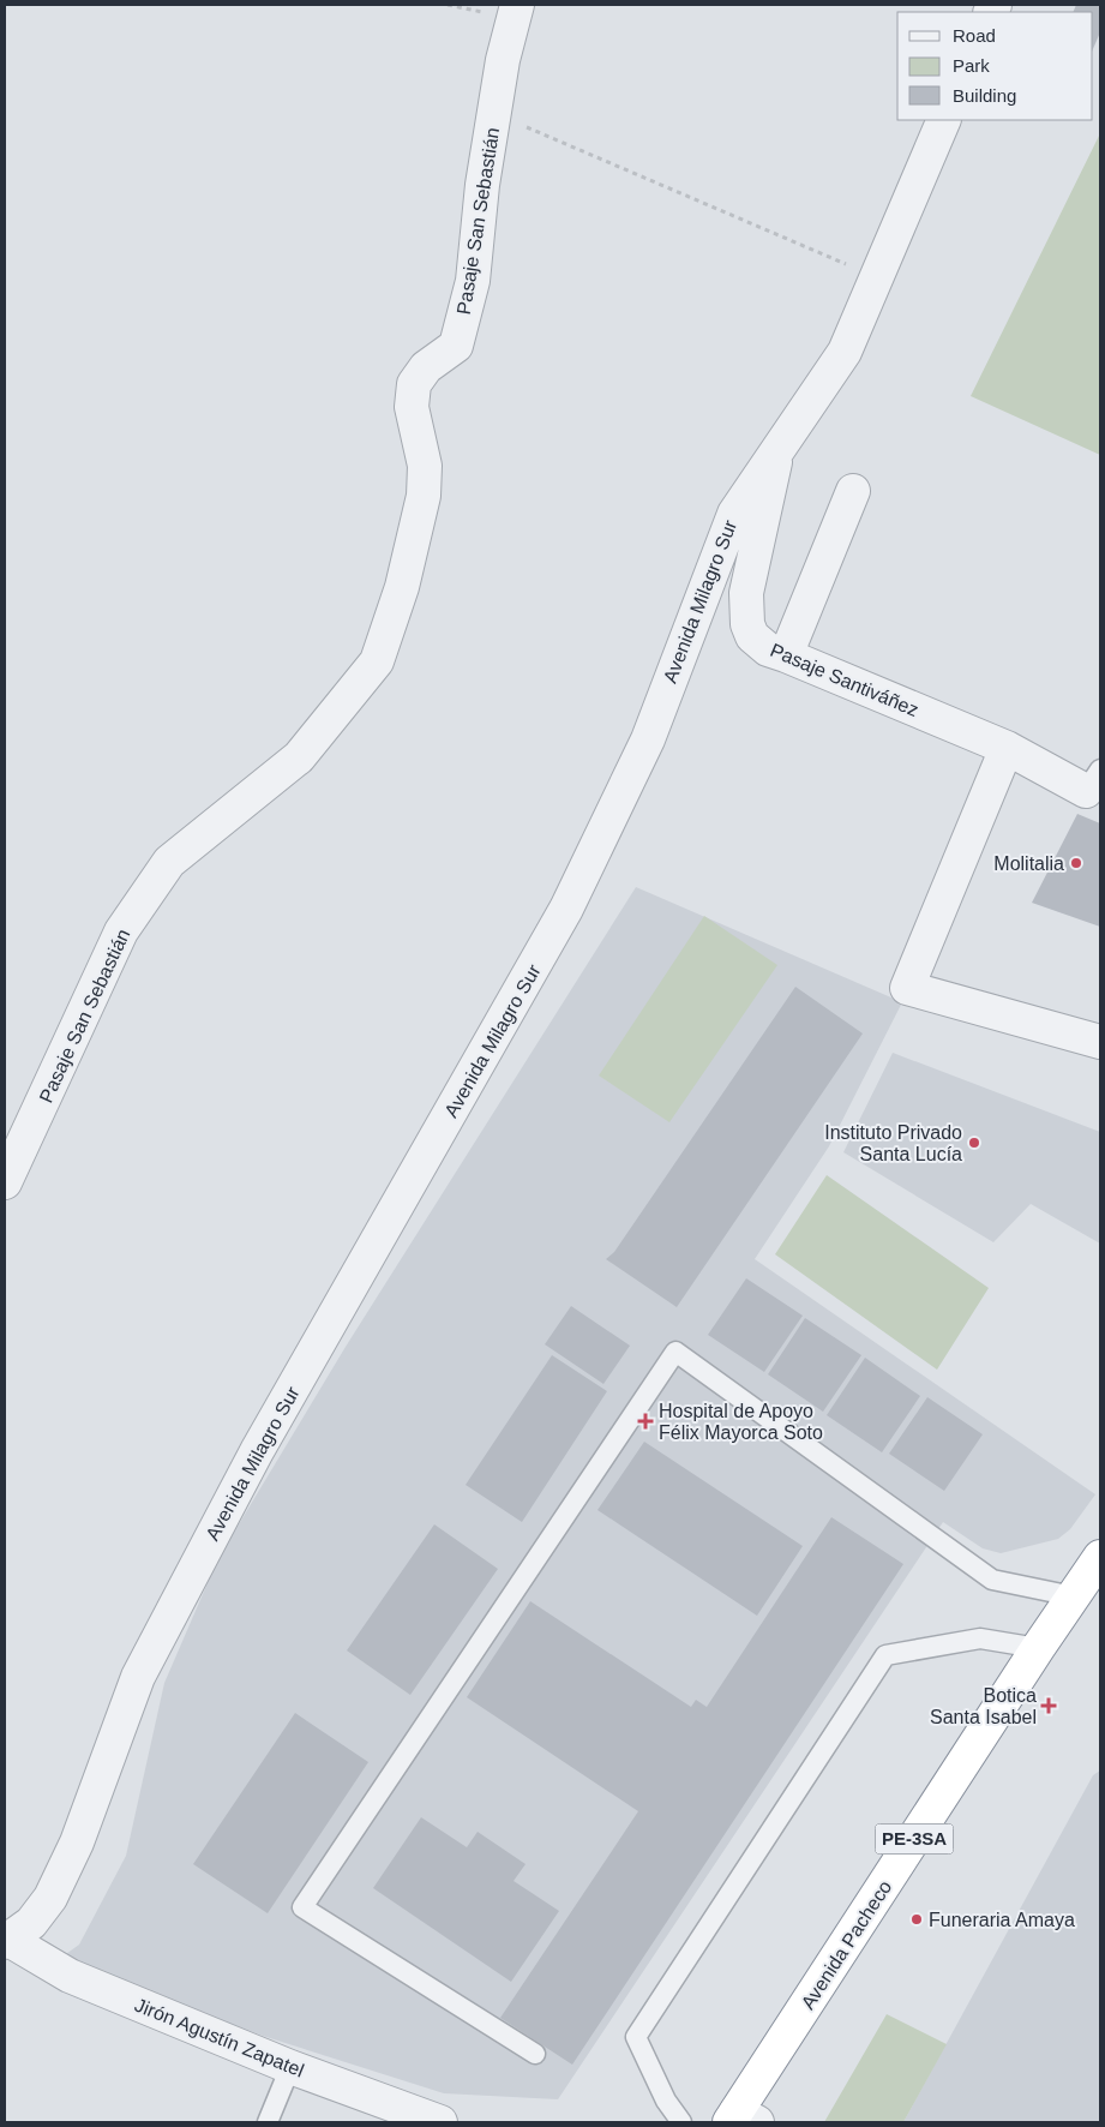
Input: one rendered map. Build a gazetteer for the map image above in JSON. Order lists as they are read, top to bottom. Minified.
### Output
{"streets":{"highway":["PE-3SA","Avenida Pacheco"],"street":["Pasaje San Sebastián","Avenida Milagro Sur","Pasaje Santiváñez","Jirón Agustín Zapatel"]},"crossings":[["Avenida Milagro Sur","Pasaje Santiváñez"],["Avenida Milagro Sur","Jirón Agustín Zapatel"]],"places":{"other":["Molitalia","Instituto Privado Santa Lucía","Funeraria Amaya"],"health":["Hospital de Apoyo Félix Mayorca Soto","Botica Santa Isabel"]},"legend":["Road","Park","Building"]}
